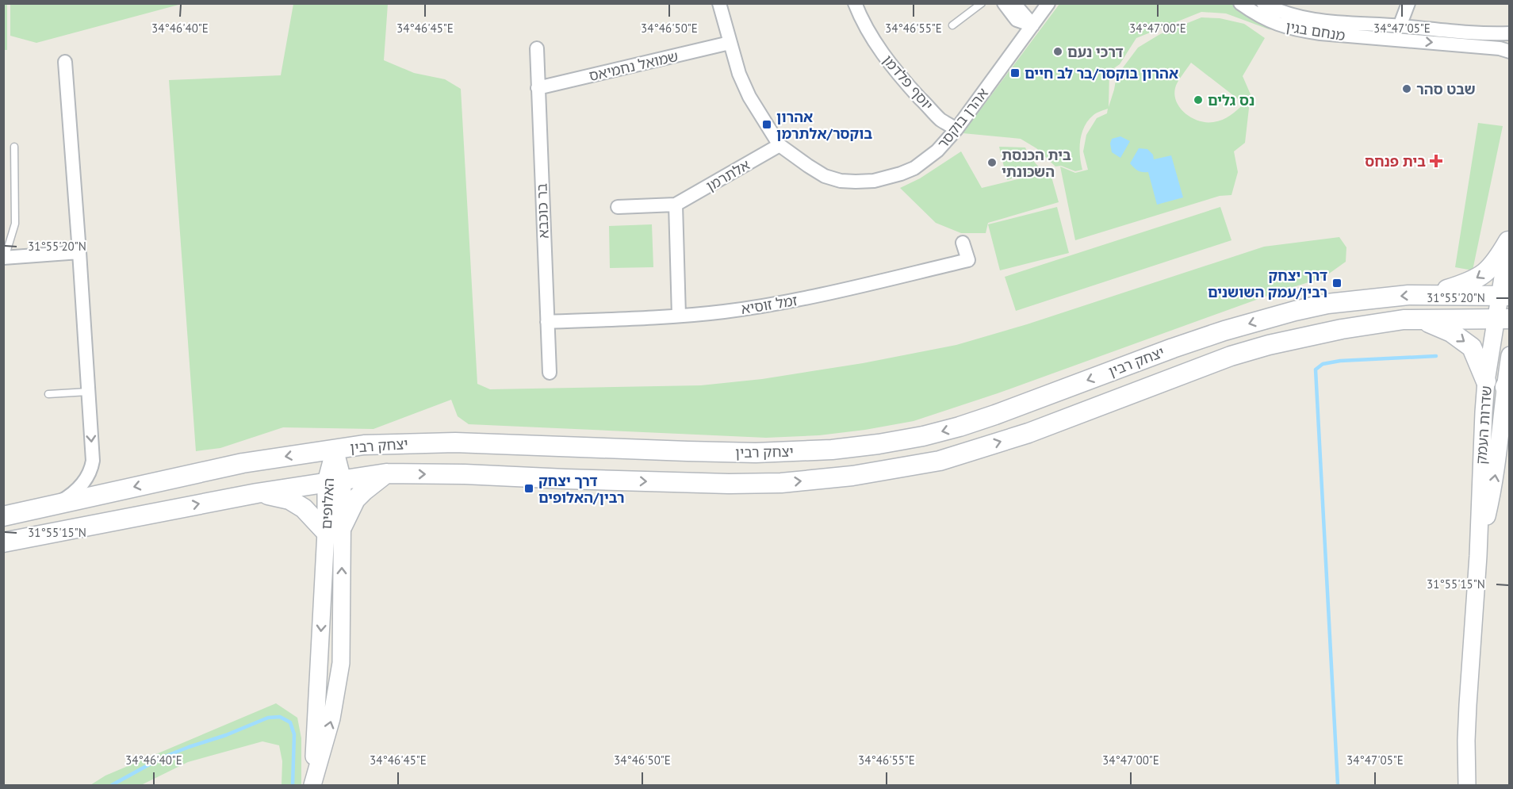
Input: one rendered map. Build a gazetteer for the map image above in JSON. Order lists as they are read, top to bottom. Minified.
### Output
{"streets":{"main road":["יצחק רבין"],"street":["מנחם בגין","שמואל נחמיאס","יוסף פלדמן","אהרן בוקסר","אלתרמן","בר כוכבא","זמל זוסיא","שדרות העמק","האלופים"]},"crossings":[["שמואל נחמיאס","אהרן בוקסר"],["שמואל נחמיאס","בר כוכבא"],["יוסף פלדמן","אהרן בוקסר"],["אהרן בוקסר","אלתרמן"],["בר כוכבא","זמל זוסיא"],["יצחק רבין","שדרות העמק"],["יצחק רבין","האלופים"]],"places":{"other":["דרכי נעם","שבט סהר","נס גלים","בית הכנסת השכונתי"],"transit":["אהרון בוקסר/בר לב חיים","אהרון בוקסר/אלתרמן","דרך יצחק רבין/עמק השושנים","דרך יצחק רבין/האלופים"],"health":["בית פנחס"]},"coordinates":["34°46'40\"E","34°46'45\"E","34°46'50\"E","34°46'55\"E","34°47'00\"E","34°47'05\"E","31°55'20\"N","31°55'15\"N"]}
